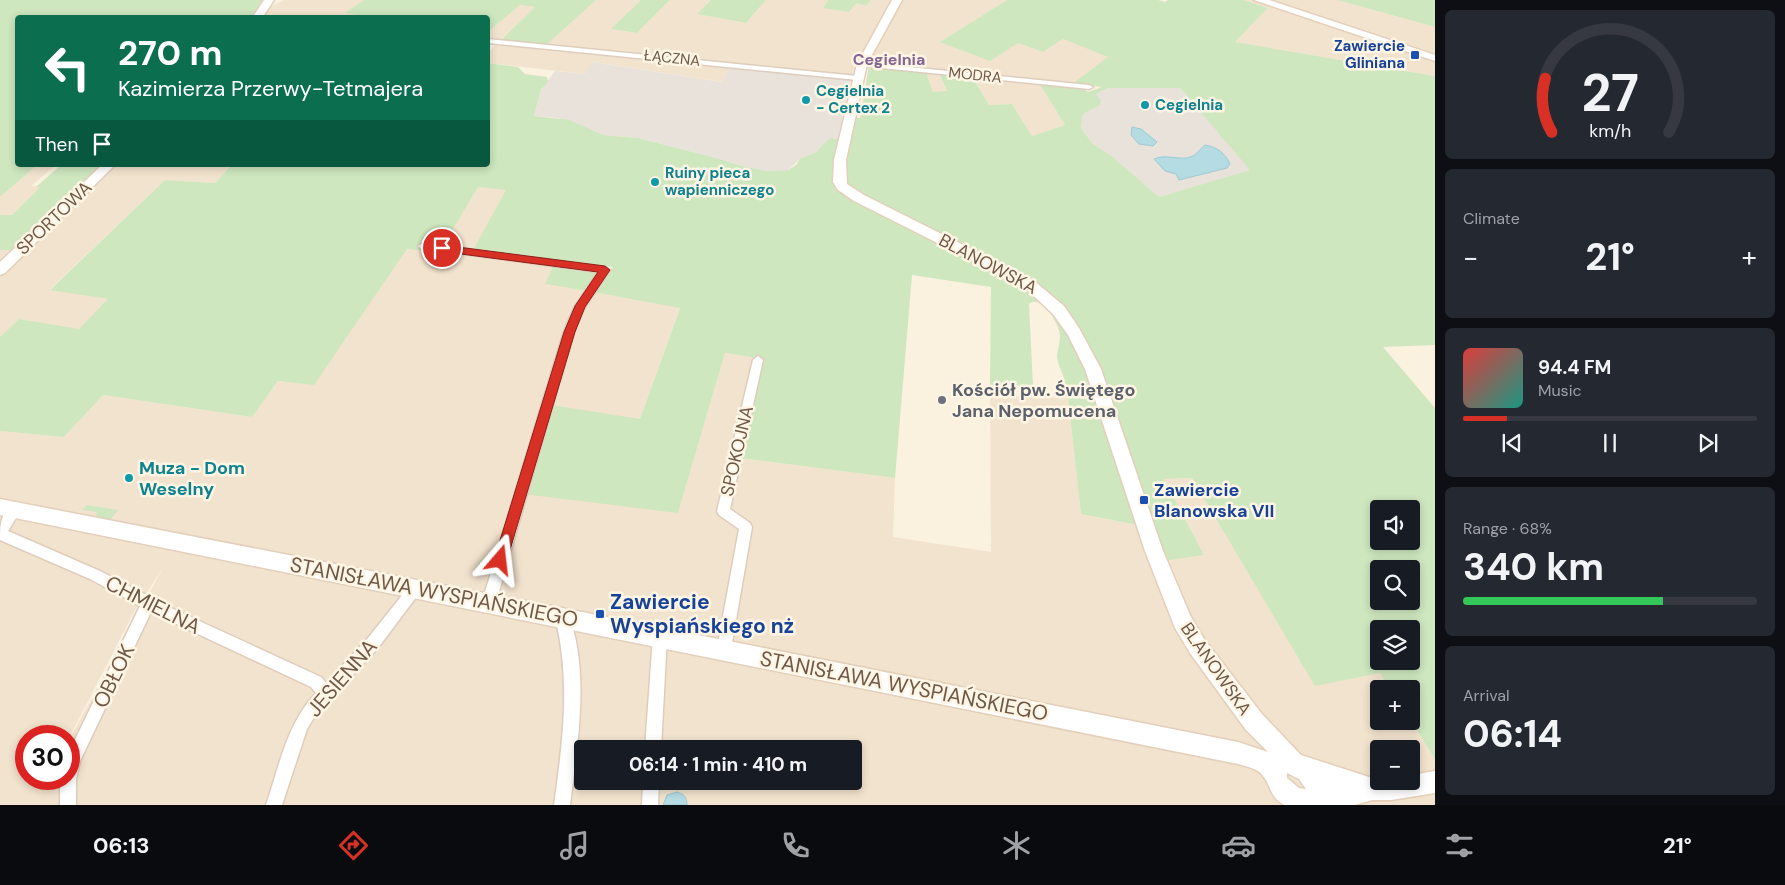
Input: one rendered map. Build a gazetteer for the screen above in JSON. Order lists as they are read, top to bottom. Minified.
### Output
{"streets":{"street":["ŁĄCZNA","MODRA","SPORTOWA","BLANOWSKA","SPOKOJNA","STANISŁAWA WYSPIAŃSKIEGO","CHMIELNA","OBŁOK","JESIENNA"]},"crossings":[["ŁĄCZNA","BLANOWSKA"],["MODRA","BLANOWSKA"],["BLANOWSKA","STANISŁAWA WYSPIAŃSKIEGO"],["SPOKOJNA","STANISŁAWA WYSPIAŃSKIEGO"],["STANISŁAWA WYSPIAŃSKIEGO","CHMIELNA"],["STANISŁAWA WYSPIAŃSKIEGO","JESIENNA"],["CHMIELNA","OBŁOK"],["CHMIELNA","JESIENNA"]],"districts":["Cegielnia"],"places":{"transit":["Zawiercie Gliniana","Zawiercie Blanowska VII","Zawiercie Wyspiańskiego nż"],"other":["Cegielnia - Certex 2","Cegielnia","Ruiny pieca wapienniczego","Kościół pw. Świętego Jana Nepomucena","Muza - Dom Weselny"]},"page":{"turn":["270 m","Kazimierza Przerwy-Tetmajera"],"then":"Then","tile":["Climate",["Range · 68%","340 km"],["Arrival","06:14"]],"heat":["−","21°","+"],"song":["94.4 FM","Music"],"map_buttons":["+","−"],"limit":"30","trip":"06:14 · 1 min · 410 m","tabs":["06:13","21°"],"gauge":["27","km/h"]}}
